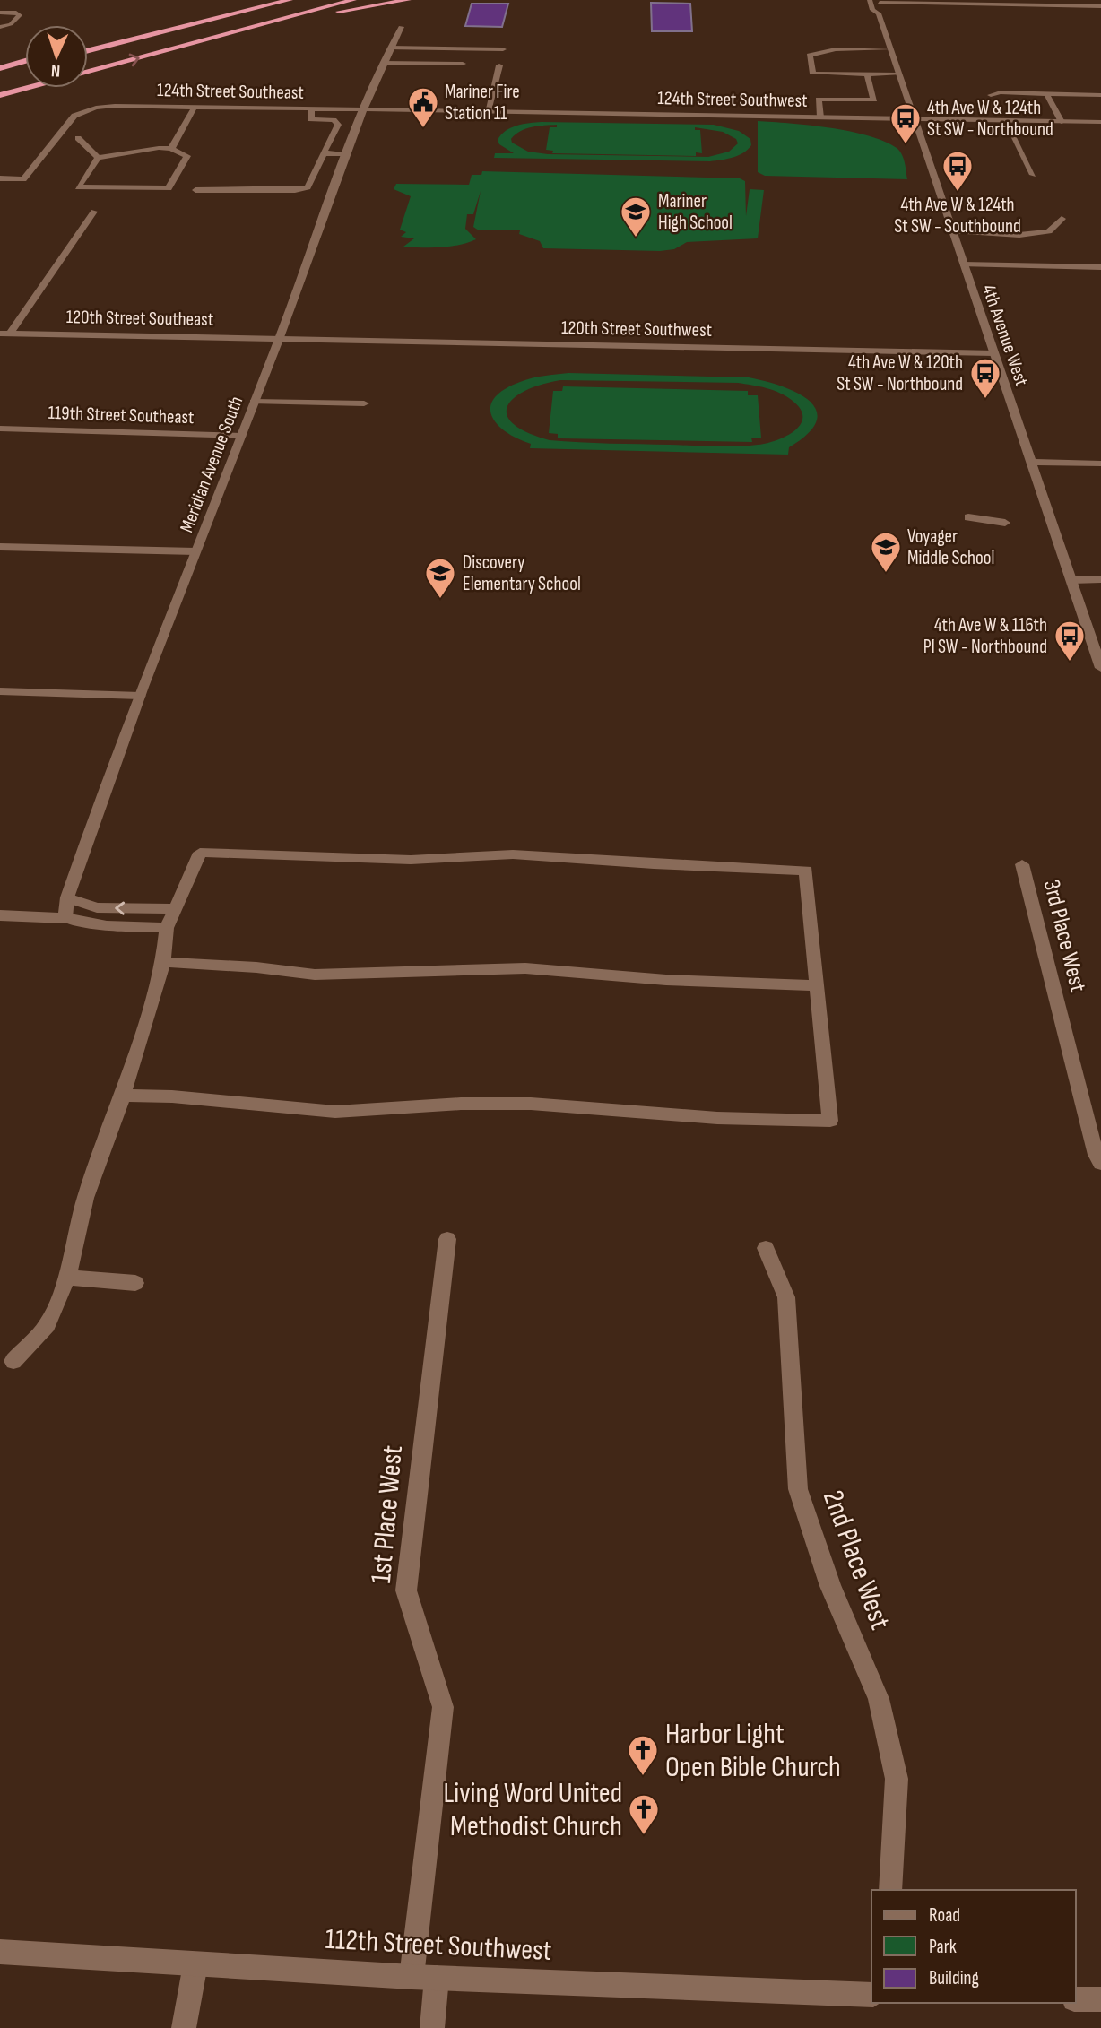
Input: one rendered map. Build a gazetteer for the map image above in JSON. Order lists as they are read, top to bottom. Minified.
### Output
{"streets":{"street":["124th Street Southeast","124th Street Southwest","120th Street Southeast","120th Street Southwest","4th Avenue West","119th Street Southeast","Meridian Avenue South","3rd Place West","1st Place West","2nd Place West","112th Street Southwest"]},"crossings":[["124th Street Southeast","124th Street Southwest"],["124th Street Southeast","Meridian Avenue South"],["124th Street Southwest","4th Avenue West"],["124th Street Southwest","Meridian Avenue South"],["120th Street Southeast","120th Street Southwest"],["120th Street Southeast","Meridian Avenue South"],["120th Street Southwest","4th Avenue West"],["120th Street Southwest","Meridian Avenue South"],["119th Street Southeast","Meridian Avenue South"],["1st Place West","112th Street Southwest"]],"places":{"public building":["Mariner Fire Station 11"],"bus stop":["4th Ave W & 124th St SW - Northbound","4th Ave W & 124th St SW - Southbound","4th Ave W & 120th St SW - Northbound","4th Ave W & 116th Pl SW - Northbound"],"school or university":["Mariner High School","Voyager Middle School","Discovery Elementary School"],"church":["Harbor Light Open Bible Church","Living Word United Methodist Church"]},"legend":["Road","Park","Building"],"north":"bottom"}
